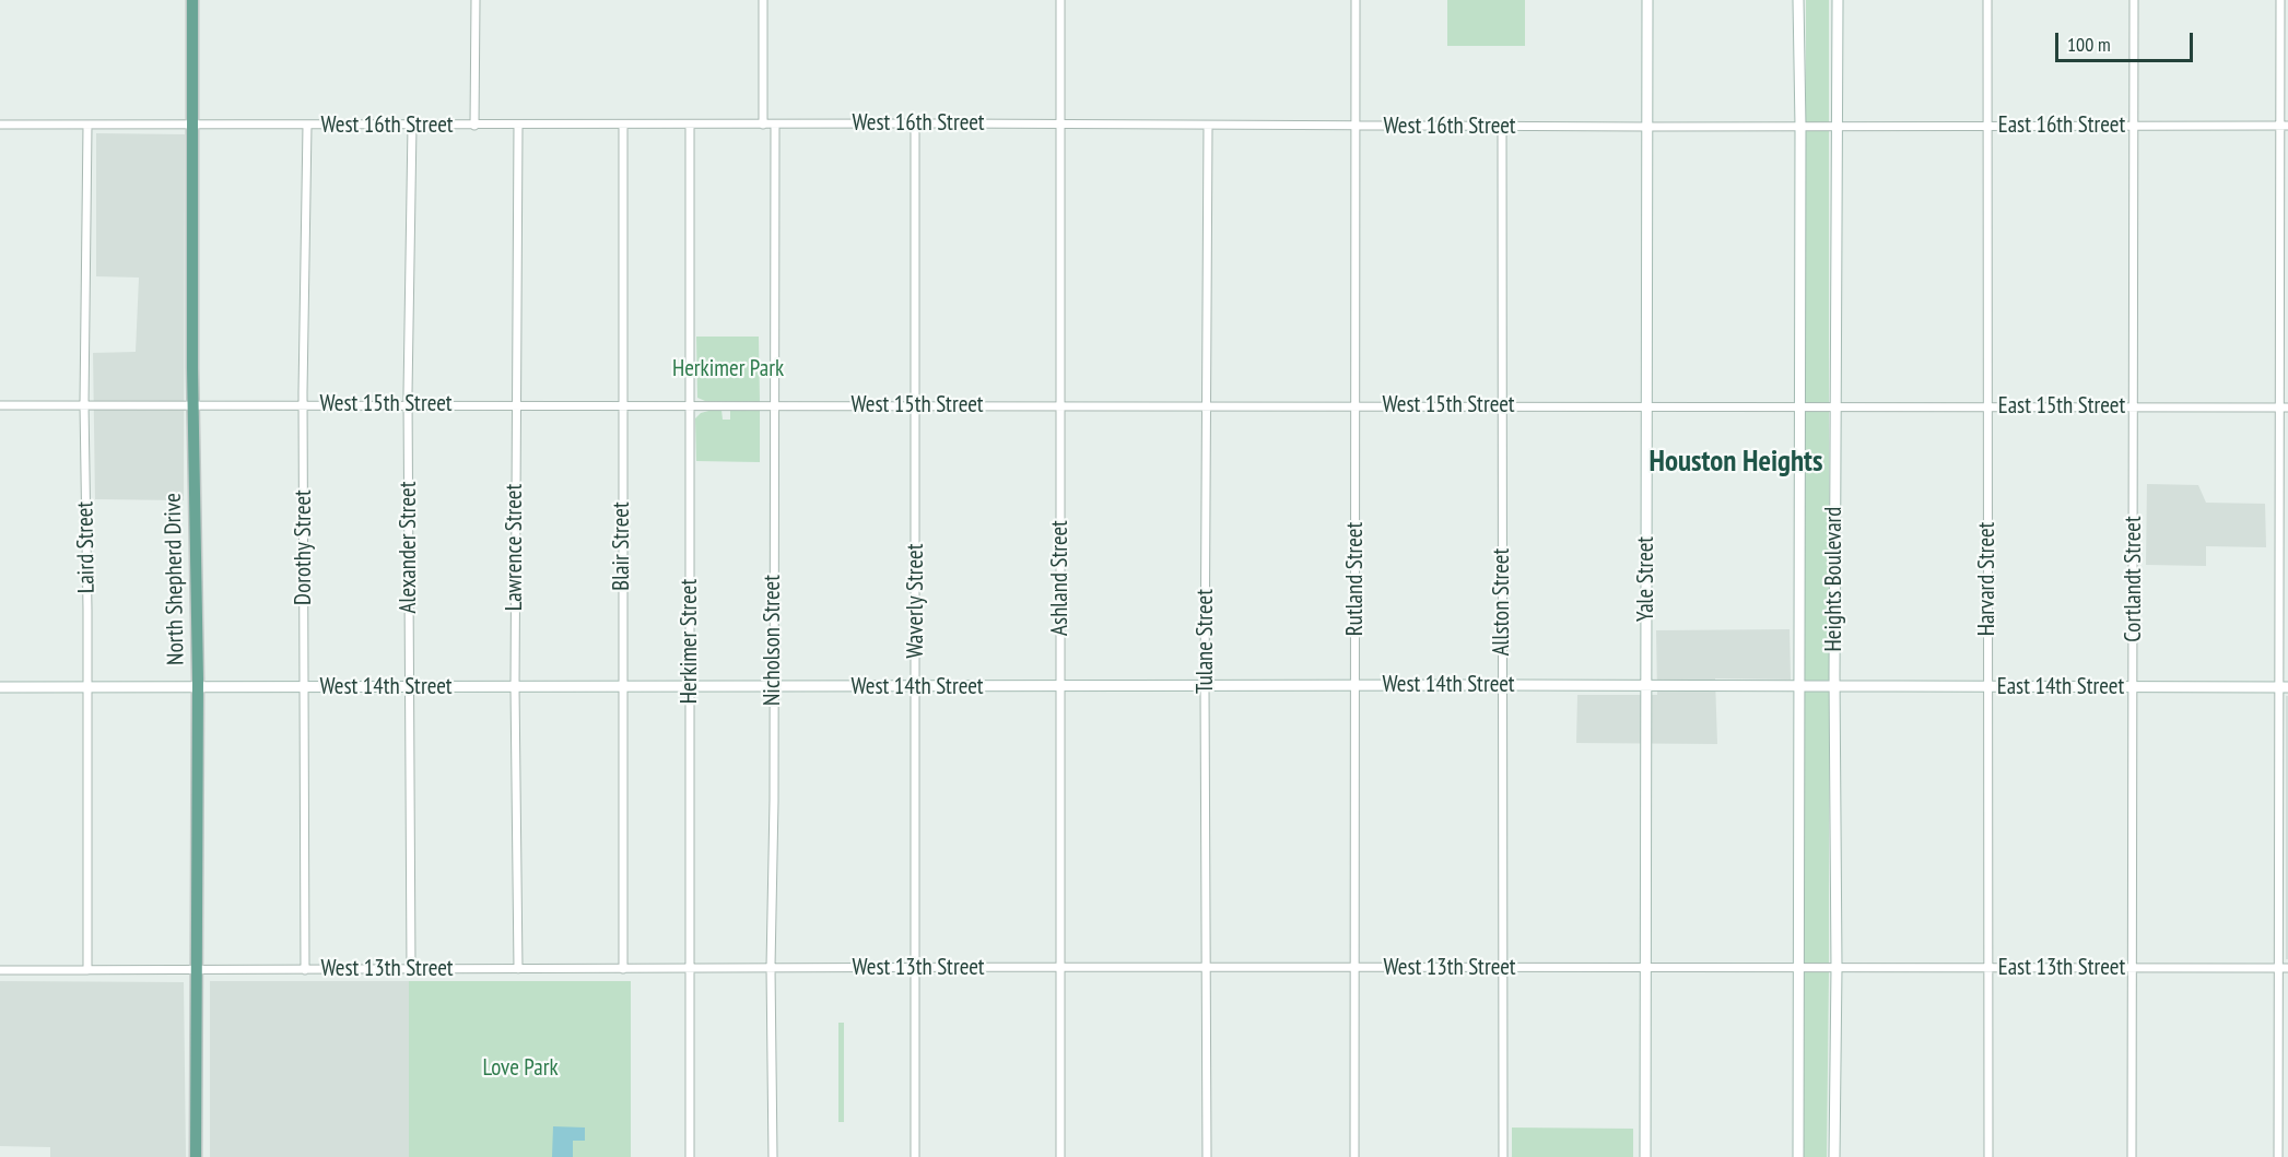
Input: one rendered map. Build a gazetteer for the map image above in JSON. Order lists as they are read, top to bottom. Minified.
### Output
{"streets":{"main road":["North Shepherd Drive","Yale Street","Heights Boulevard","West 14th Street","East 14th Street"],"street":["West 16th Street","East 16th Street","West 15th Street","East 15th Street","Blair Street","Laird Street","Dorothy Street","Alexander Street","Lawrence Street","Ashland Street","Rutland Street","Harvard Street","Cortlandt Street","Waverly Street","Allston Street","Nicholson Street","Herkimer Street","Tulane Street","West 13th Street","East 13th Street"]},"crossings":[["West 16th Street","East 16th Street"],["West 16th Street","Blair Street"],["West 16th Street","Laird Street"],["West 16th Street","Dorothy Street"],["West 16th Street","Alexander Street"],["West 16th Street","Lawrence Street"],["West 16th Street","Ashland Street"],["West 16th Street","North Shepherd Drive"],["West 16th Street","Rutland Street"],["West 16th Street","Yale Street"],["West 16th Street","Heights Boulevard"],["West 16th Street","Waverly Street"],["West 16th Street","Allston Street"],["West 16th Street","Nicholson Street"],["West 16th Street","Herkimer Street"],["West 16th Street","Tulane Street"],["East 16th Street","Heights Boulevard"],["East 16th Street","Harvard Street"],["East 16th Street","Cortlandt Street"],["West 15th Street","East 15th Street"],["West 15th Street","Blair Street"],["West 15th Street","Laird Street"],["West 15th Street","Dorothy Street"],["West 15th Street","Alexander Street"],["West 15th Street","Lawrence Street"],["West 15th Street","Ashland Street"],["West 15th Street","North Shepherd Drive"],["West 15th Street","Rutland Street"],["West 15th Street","Yale Street"],["West 15th Street","Heights Boulevard"],["West 15th Street","Waverly Street"],["West 15th Street","Allston Street"],["West 15th Street","Nicholson Street"],["West 15th Street","Herkimer Street"],["West 15th Street","Tulane Street"],["East 15th Street","Heights Boulevard"],["East 15th Street","Harvard Street"],["East 15th Street","Cortlandt Street"],["Blair Street","West 14th Street"],["Blair Street","West 13th Street"],["Laird Street","West 14th Street"],["Laird Street","West 13th Street"],["Dorothy Street","West 14th Street"],["Dorothy Street","West 13th Street"],["Alexander Street","West 14th Street"],["Alexander Street","West 13th Street"],["Lawrence Street","West 14th Street"],["Lawrence Street","West 13th Street"],["Ashland Street","West 14th Street"],["Ashland Street","West 13th Street"],["North Shepherd Drive","West 14th Street"],["North Shepherd Drive","West 13th Street"],["Rutland Street","West 14th Street"],["Rutland Street","West 13th Street"],["Yale Street","West 14th Street"],["Yale Street","West 13th Street"],["Heights Boulevard","West 14th Street"],["Heights Boulevard","East 14th Street"],["Heights Boulevard","West 13th Street"],["Heights Boulevard","East 13th Street"],["Harvard Street","East 14th Street"],["Harvard Street","East 13th Street"],["Cortlandt Street","East 14th Street"],["Cortlandt Street","East 13th Street"],["Waverly Street","West 14th Street"],["Waverly Street","West 13th Street"],["Allston Street","West 14th Street"],["Allston Street","West 13th Street"],["Nicholson Street","West 14th Street"],["Nicholson Street","West 13th Street"],["Herkimer Street","West 14th Street"],["Herkimer Street","West 13th Street"],["Tulane Street","West 14th Street"],["Tulane Street","West 13th Street"],["West 14th Street","East 14th Street"],["West 13th Street","East 13th Street"]],"districts":["Houston Heights"],"parks":["Herkimer Park","Love Park"],"scale_bar":"100 m"}
